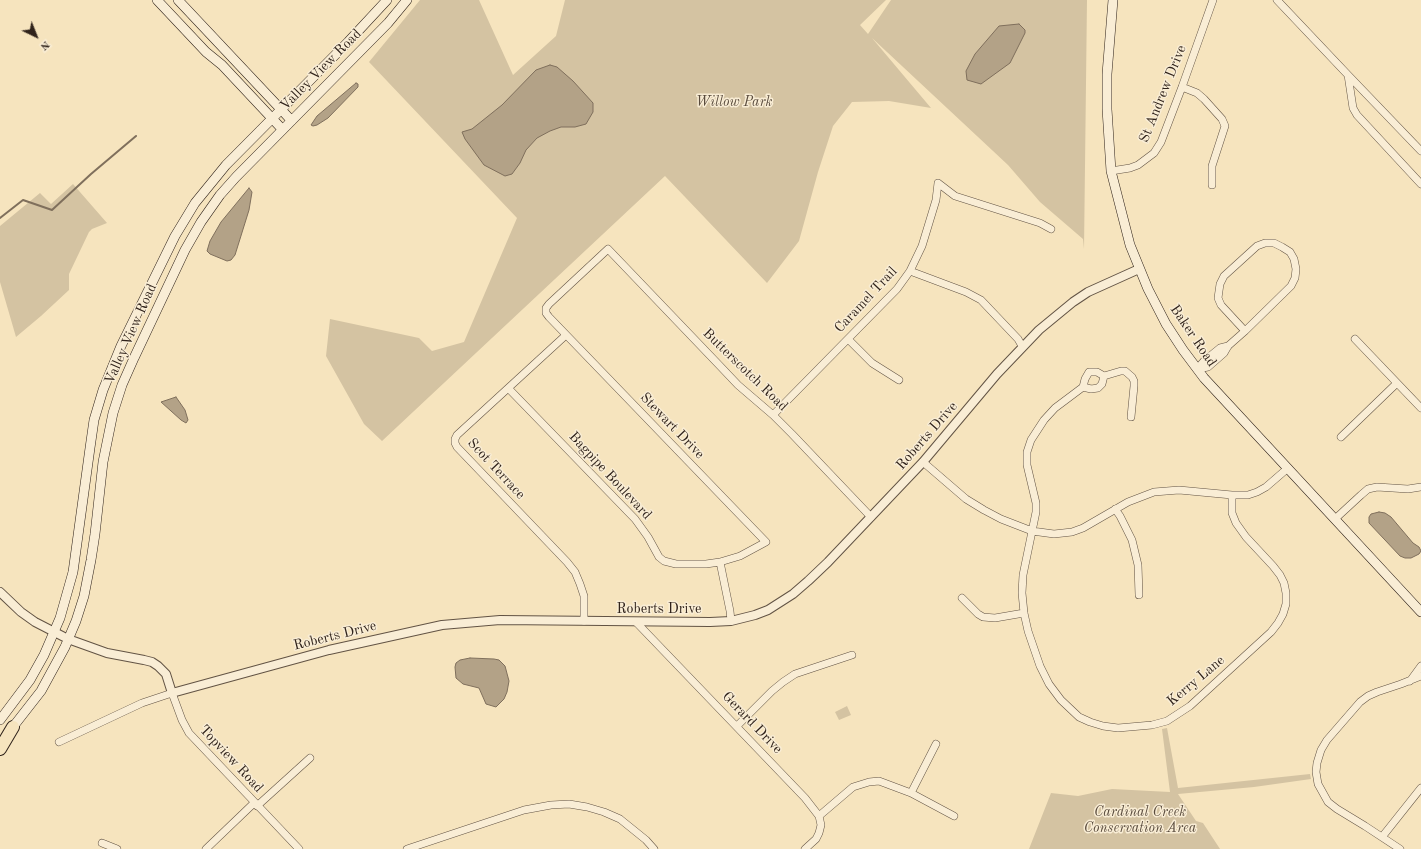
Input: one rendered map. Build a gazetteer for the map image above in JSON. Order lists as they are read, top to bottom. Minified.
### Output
{"streets":{"main road":["Valley View Road","Baker Road"],"street":["St Andrew Drive","Caramel Trail","Butterscotch Road","Stewart Drive","Roberts Drive","Scot Terrace","Bagpipe Boulevard","Kerry Lane","Gerard Drive","Topview Road"]},"crossings":[["Valley View Road","Topview Road"],["St Andrew Drive","Baker Road"],["Caramel Trail","Butterscotch Road"],["Baker Road","Roberts Drive"],["Butterscotch Road","Stewart Drive"],["Butterscotch Road","Roberts Drive"],["Stewart Drive","Scot Terrace"],["Stewart Drive","Bagpipe Boulevard"],["Roberts Drive","Scot Terrace"],["Roberts Drive","Gerard Drive"],["Roberts Drive","Topview Road"],["Scot Terrace","Bagpipe Boulevard"]],"parks":["Willow Park","Cardinal Creek Conservation Area"],"north":"bottom right"}
